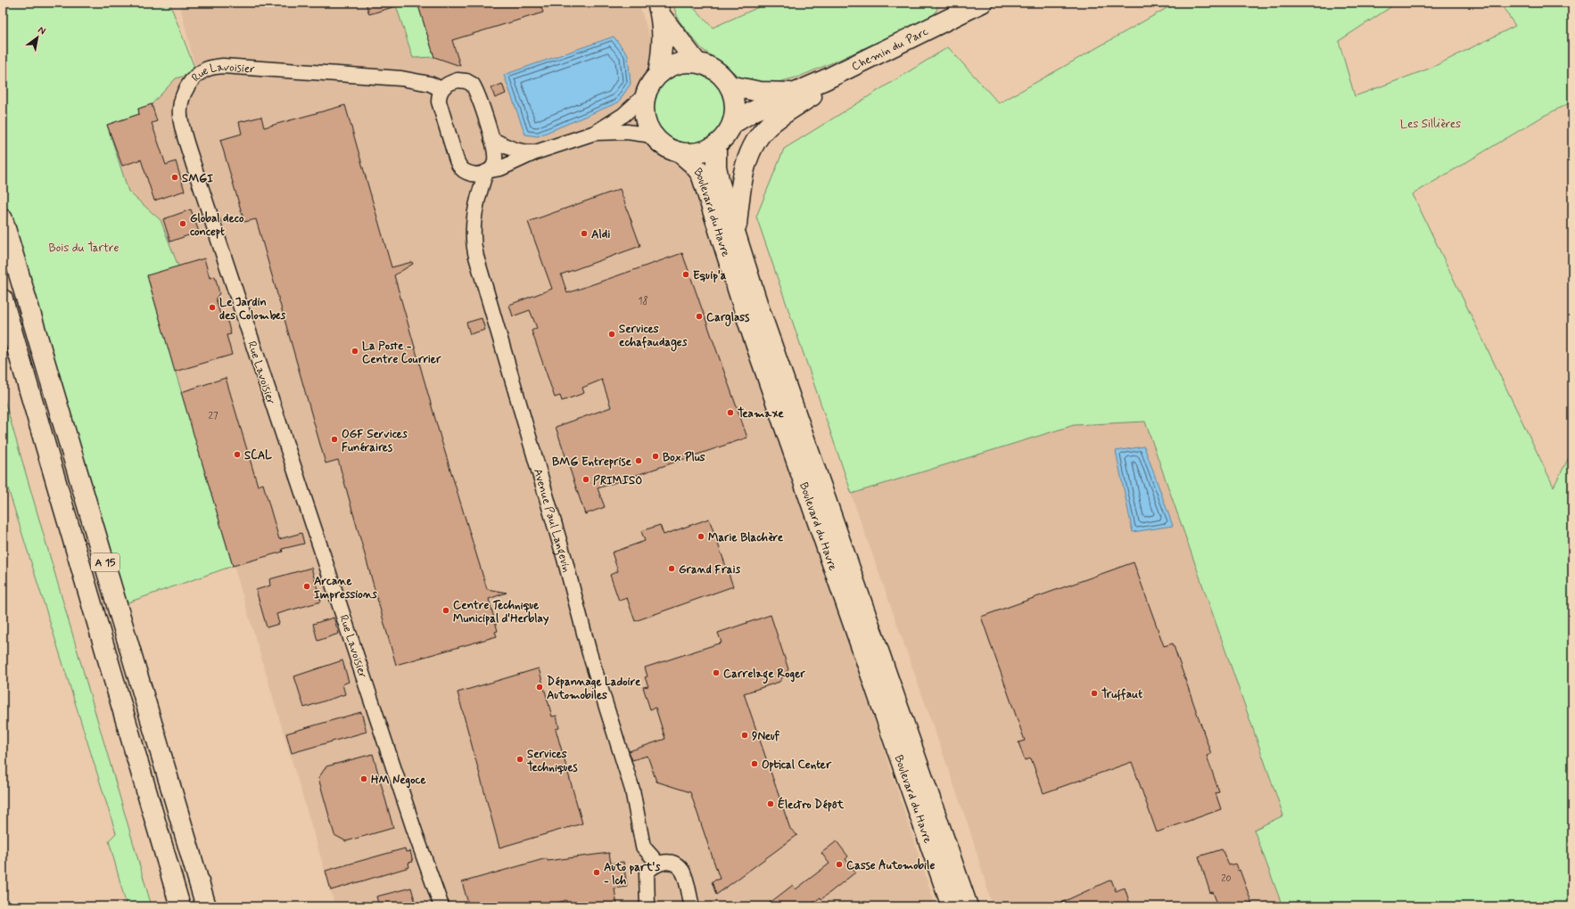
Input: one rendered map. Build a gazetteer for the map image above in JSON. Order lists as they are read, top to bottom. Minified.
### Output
{"streets":{"main road":["Chemin du Parc","Boulevard du Havre","A 15"],"street":["Rue Lavoisier","Avenue Paul Langevin"]},"crossings":[["Chemin du Parc","Boulevard du Havre"],["Rue Lavoisier","Avenue Paul Langevin"]],"parks":["Les Sillières","Bois du Tartre"],"places":["SMGI","Global deco concept","Aldi","Equip'a","Le Jardin des Colombes","Carglass","Services echafaudages","La Poste - Centre Courrier","Teamaxe","OGF Services Funéraires","SCAL","Box Plus","BMG Entreprise","PRIMISO","Marie Blachère","Grand Frais","Arcane Impressions","Centre Technique Municipal d'Herblay","Carrelage Roger","Dépannage Ladoire Automobiles","Truffaut","9Neuf","Services Techniques","Optical Center","HM Negoce","Électro Dépôt","Casse Automobile","Auto part's - lch"],"house_numbers":["18","27","20"],"north":"top right"}
